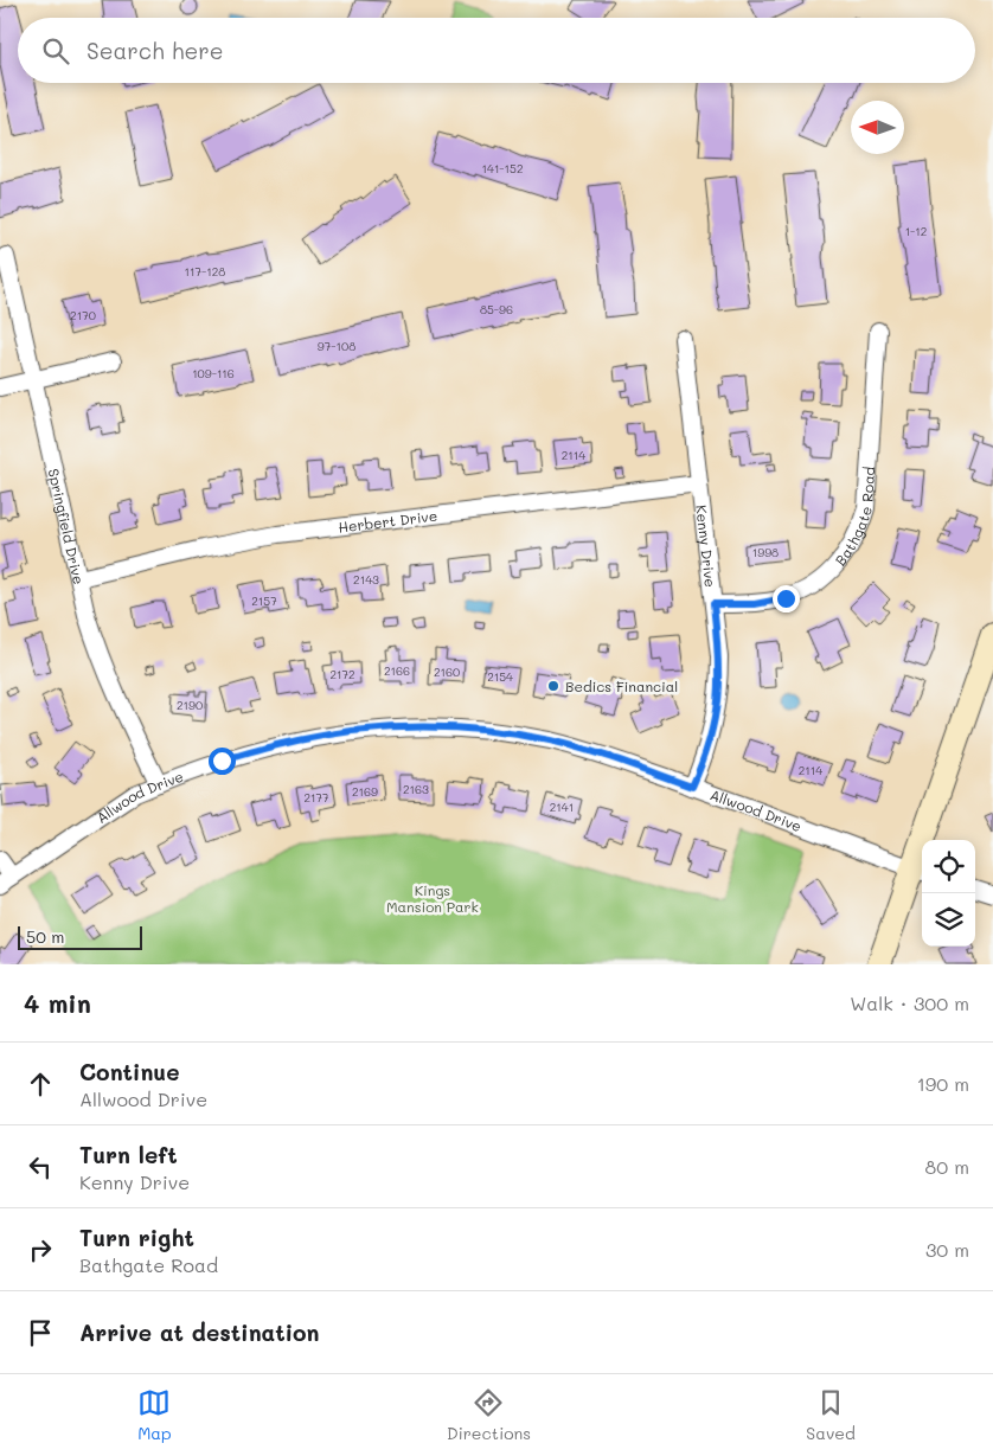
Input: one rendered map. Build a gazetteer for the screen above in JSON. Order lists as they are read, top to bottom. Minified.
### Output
{"streets":{"street":["Bathgate Road","Herbert Drive","Springfield Drive","Kenny Drive","Allwood Drive"]},"crossings":[["Bathgate Road","Kenny Drive"],["Herbert Drive","Springfield Drive"],["Herbert Drive","Kenny Drive"],["Springfield Drive","Allwood Drive"],["Kenny Drive","Allwood Drive"]],"parks":["Kings Mansion Park"],"places":["Bedics Financial"],"house_numbers":["141-152","1-12","117-128","85-96","2170","97-108","109-116","2114","1998","2143","2157","2166","2160","2172","2154","2190","2114","2163","2169","2177","2141"],"scale_bar":"50 m","north":"left","page":{"search":"Search here","scale":"50 m","heading":["4 min","Walk · 300 m"],"list":[["Continue","Allwood Drive","190 m"],["Turn left","Kenny Drive","80 m"],["Turn right","Bathgate Road","30 m"],"Arrive at destination"],"nav":["Map","Directions","Saved"]}}
